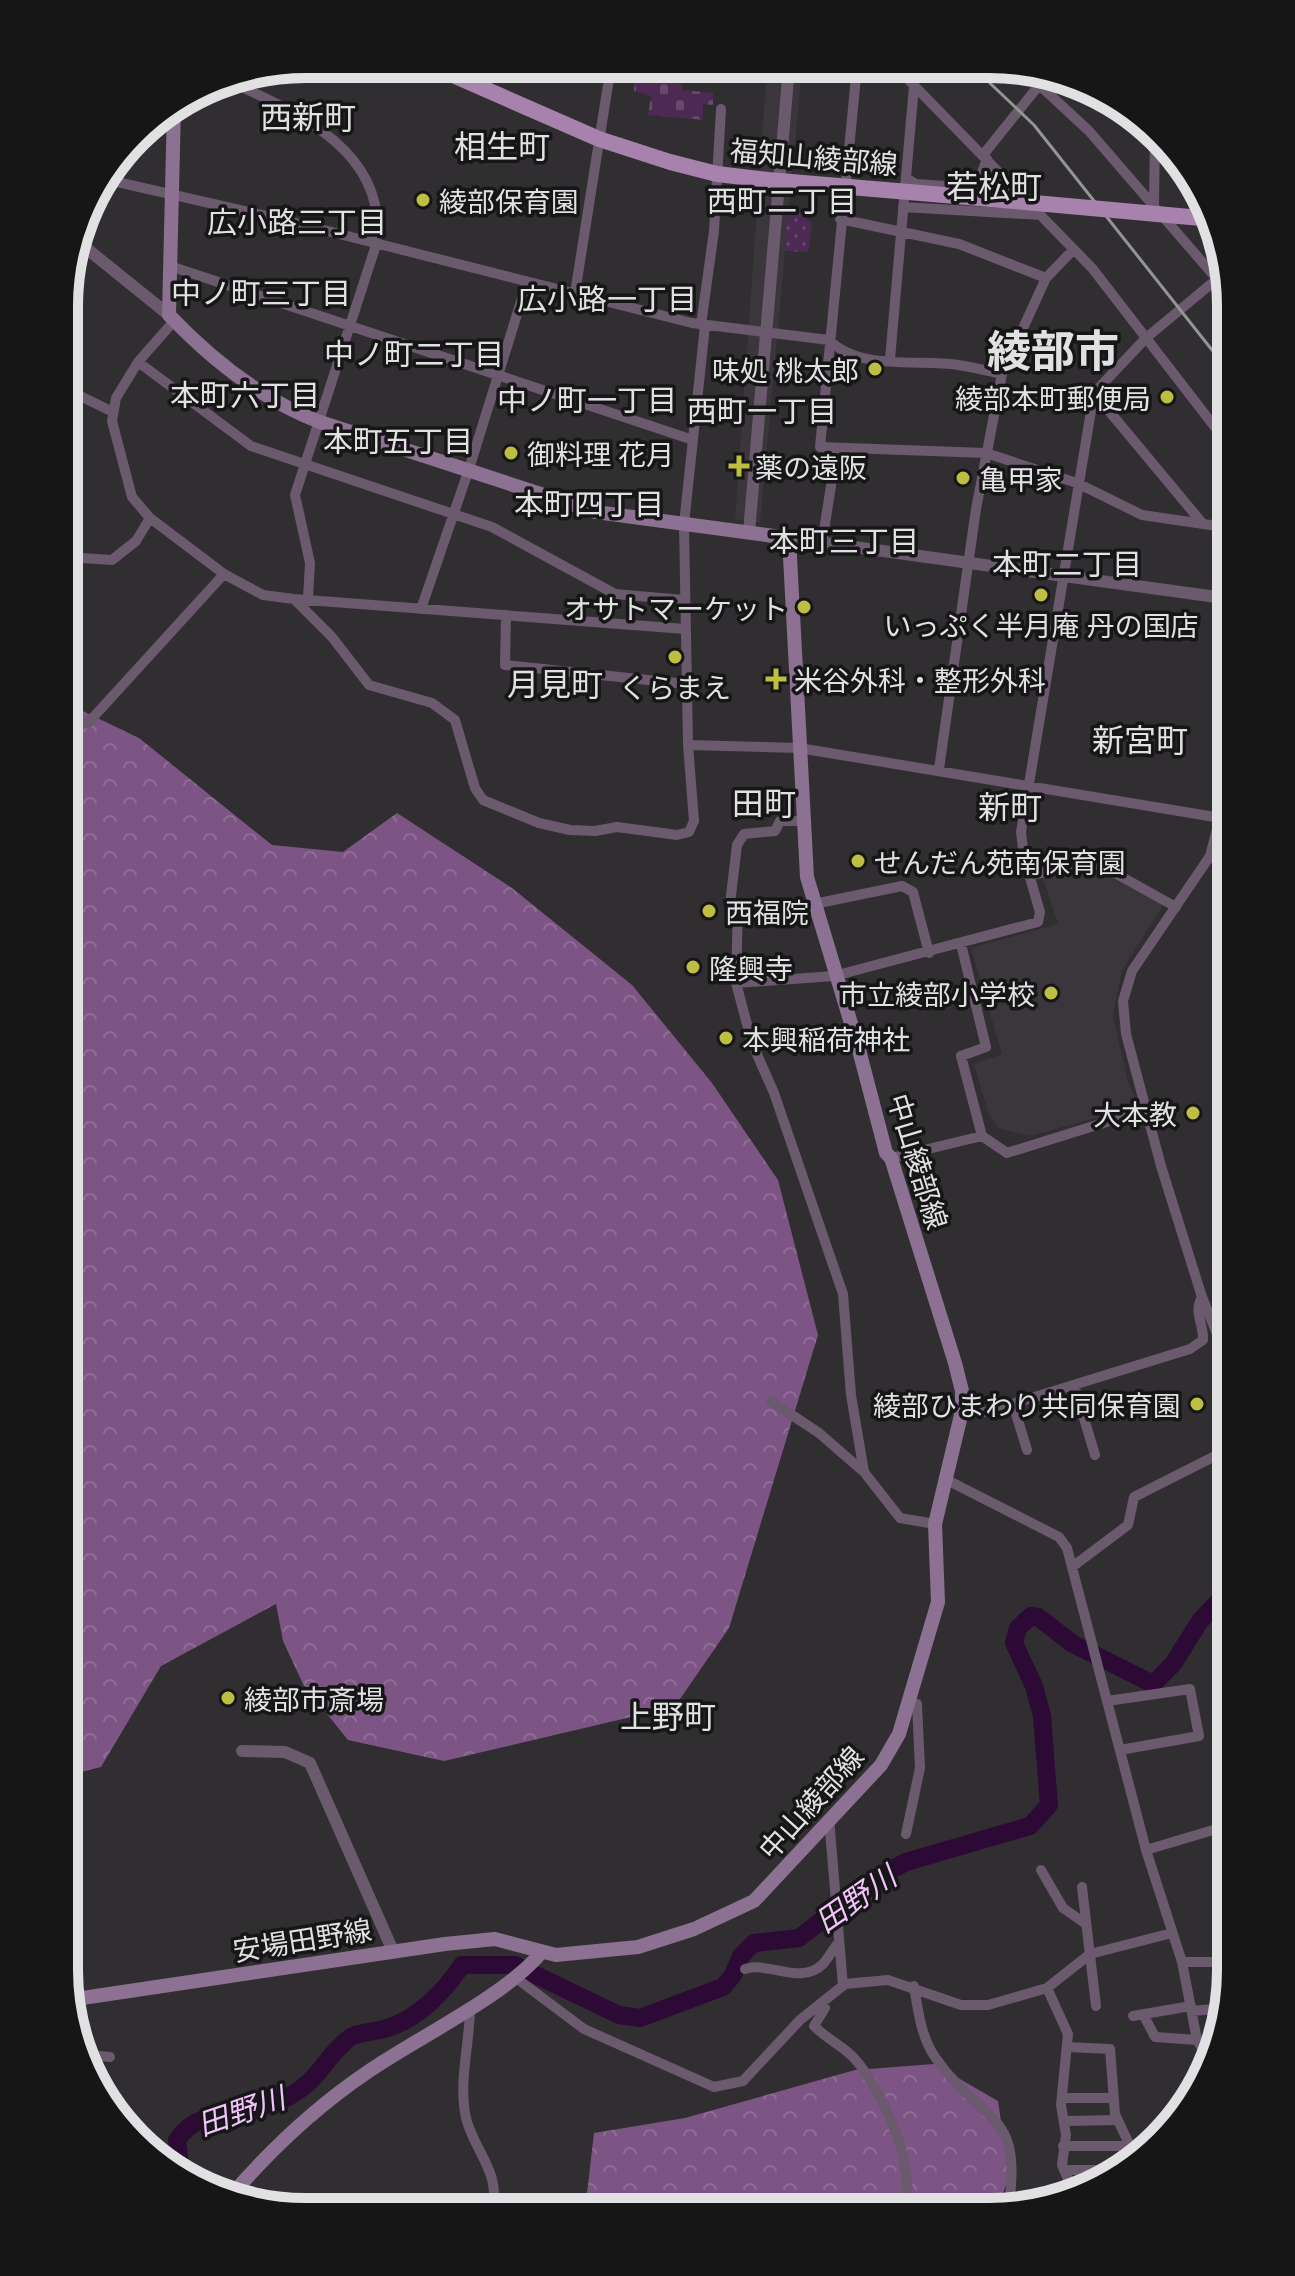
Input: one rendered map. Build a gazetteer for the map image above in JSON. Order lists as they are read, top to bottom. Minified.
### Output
{"streets":{"main road":["福知山綾部線","中山綾部線","安場田野線"]},"crossings":[["中山綾部線","安場田野線"]],"districts":["西新町","相生町","若松町","西町二丁目","広小路三丁目","中ノ町三丁目","広小路一丁目","綾部市","中ノ町二丁目","本町六丁目","中ノ町一丁目","西町一丁目","本町五丁目","本町四丁目","本町三丁目","本町二丁目","月見町","新宮町","田町","新町","上野町"],"water":["田野川"],"places":{"other":["綾部保育園","味処 桃太郎","綾部本町郵便局","御料理 花月","亀甲家","いっぷく半月庵 丹の国店","オサトマーケット","くらまえ","せんだん苑南保育園","西福院","隆興寺","市立綾部小学校","本興稲荷神社","大本教","綾部ひまわり共同保育園","綾部市斎場"],"health":["薬の遠阪","米谷外科・整形外科"]}}
